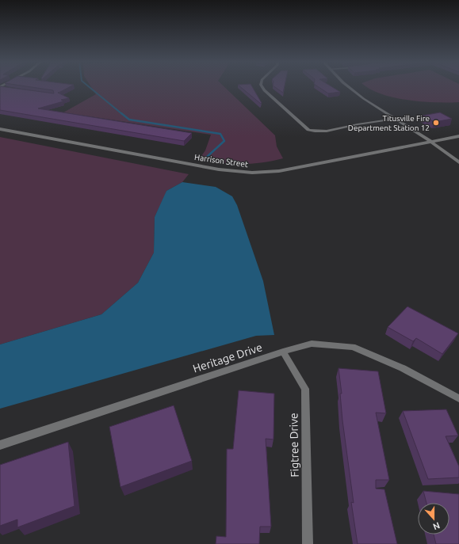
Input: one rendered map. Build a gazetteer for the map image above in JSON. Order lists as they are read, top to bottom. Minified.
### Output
{"streets":{"street":["Harrison Street","Heritage Drive","Figtree Drive"]},"crossings":[["Heritage Drive","Figtree Drive"]],"places":["Titusville Fire Department Station 12"],"north":"bottom"}
